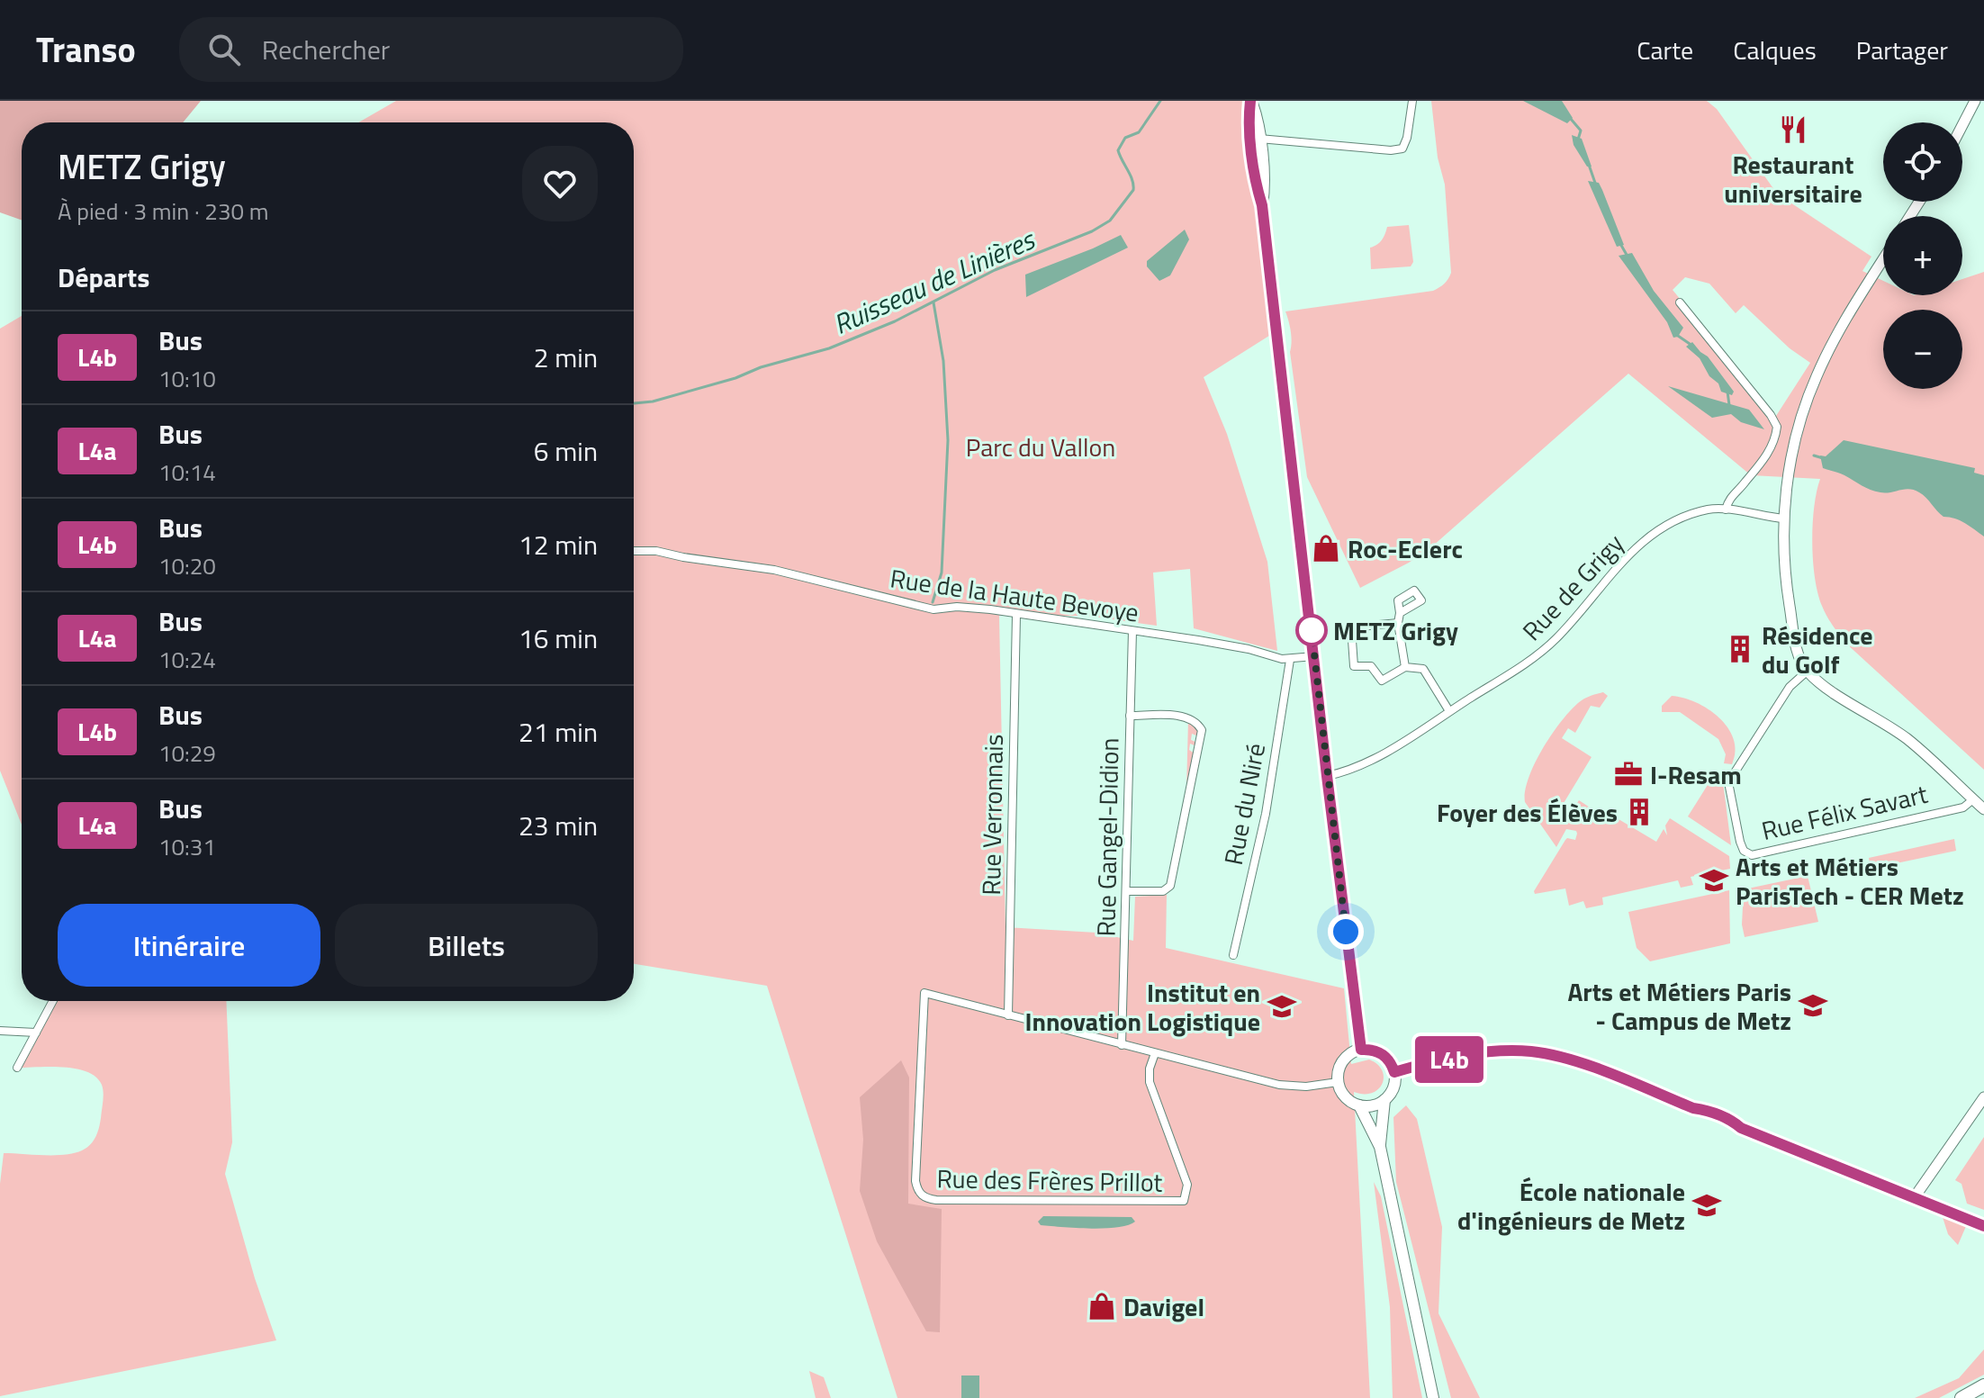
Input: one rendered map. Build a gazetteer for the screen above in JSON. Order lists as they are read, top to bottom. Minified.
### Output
{"streets":{"street":["Rue de Grigy","Rue de la Haute Bevoye","Rue du Niré","Rue Félix Savart","Rue Verronnais","Rue Gangel-Didion","Rue des Frères Prillot"]},"crossings":[["Rue de la Haute Bevoye","Rue du Niré"],["Rue de la Haute Bevoye","Rue Verronnais"],["Rue de la Haute Bevoye","Rue Gangel-Didion"],["Rue Verronnais","Rue des Frères Prillot"]],"water":["Ruisseau de Linières"],"parks":["Parc du Vallon"],"places":{"restaurant":["Restaurant universitaire"],"shop":["Roc-Eclerc","Davigel"],"other":["METZ Grigy"],"building":["Résidence du Golf","Foyer des Élèves"],"office":["I-Resam"],"school or university":["Arts et Métiers ParisTech - CER Metz","Arts et Métiers Paris - Campus de Metz","Institut en Innovation Logistique","École nationale d'ingénieurs de Metz"]},"lines":["bus line L4b"],"page":{"header":"Transo","search":"Rechercher","nav":["Carte","Calques","Partager"],"on_map":"L4b","map_buttons":["+","−"],"heading":[["METZ Grigy","À pied · 3 min · 230 m"],"Départs"],"list":[{"mark":"L4b","name":"Bus","note":"10:10","value":"2 min"},{"mark":"L4a","name":"Bus","note":"10:14","value":"6 min"},{"mark":"L4b","name":"Bus","note":"10:20","value":"12 min"},{"mark":"L4a","name":"Bus","note":"10:24","value":"16 min"},{"mark":"L4b","name":"Bus","note":"10:29","value":"21 min"},{"mark":"L4a","name":"Bus","note":"10:31","value":"23 min"}],"buttons":["Itinéraire","Billets"]}}
